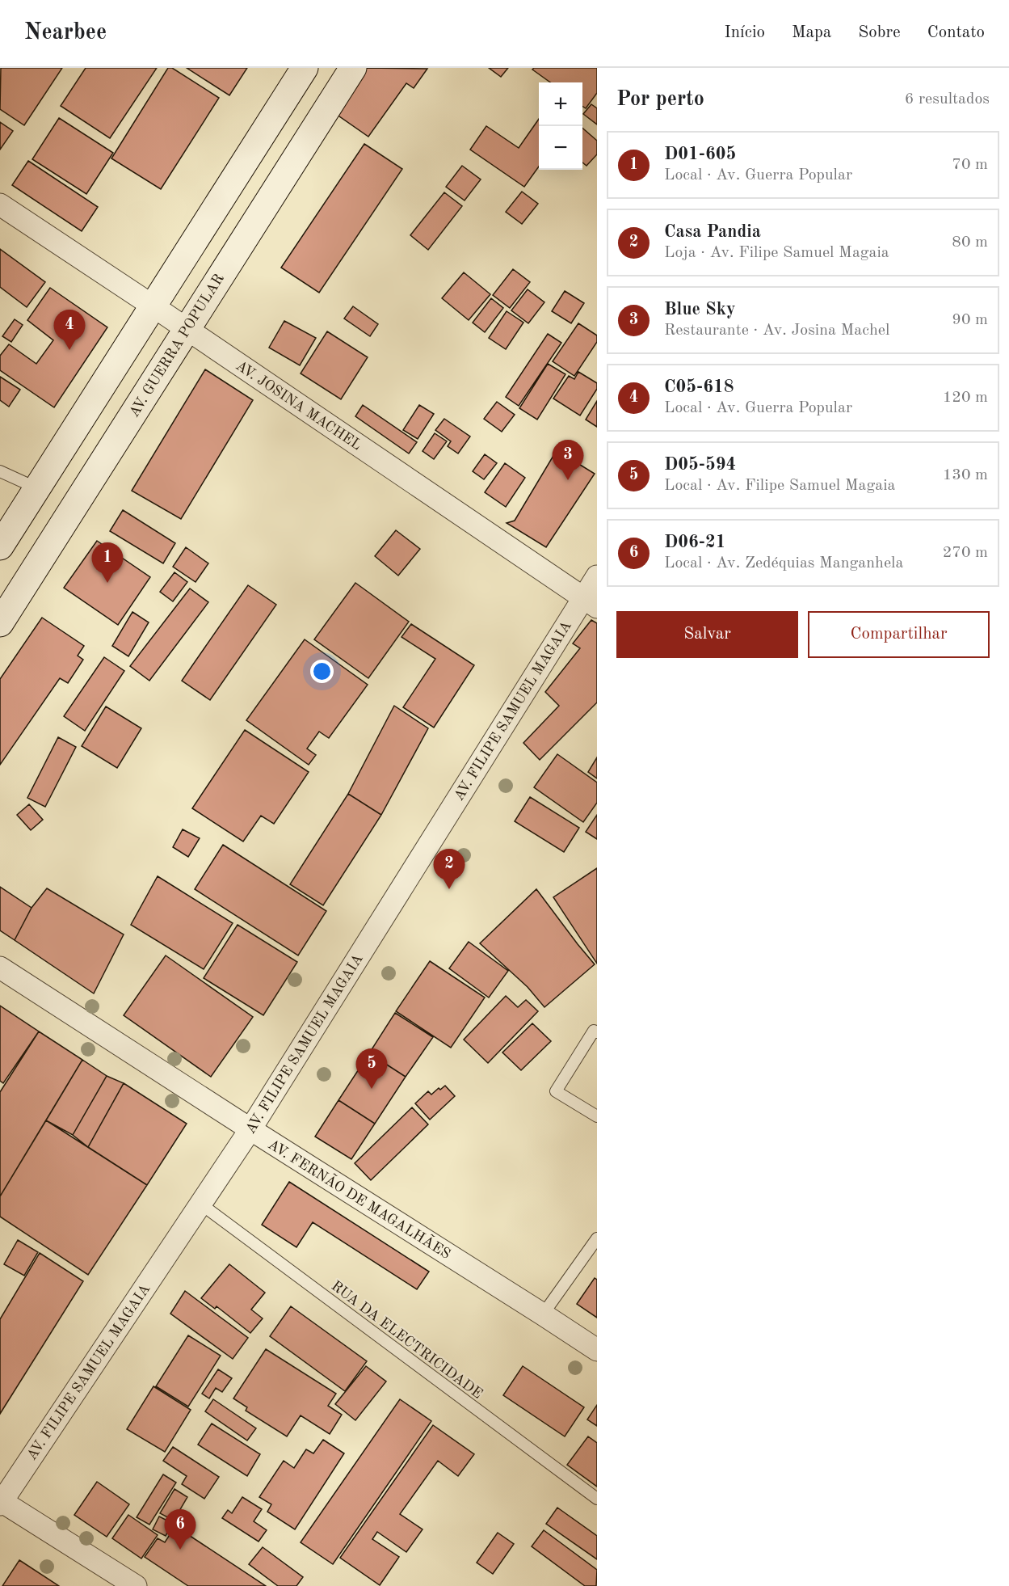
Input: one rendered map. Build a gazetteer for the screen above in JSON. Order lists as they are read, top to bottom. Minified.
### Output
{"streets":{"main road":["AV. GUERRA POPULAR"],"street":["AV. JOSINA MACHEL","AV. FILIPE SAMUEL MAGAIA","AV. FERNÃO DE MAGALHÃES"],"lane":["RUA DA ELECTRICIDADE"]},"crossings":[["AV. GUERRA POPULAR","AV. JOSINA MACHEL"],["AV. JOSINA MACHEL","AV. FILIPE SAMUEL MAGAIA"],["AV. FILIPE SAMUEL MAGAIA","AV. FERNÃO DE MAGALHÃES"],["AV. FILIPE SAMUEL MAGAIA","RUA DA ELECTRICIDADE"]],"page":{"header":"Nearbee","nav":["Início","Mapa","Sobre","Contato"],"heading":["Por perto","6 resultados"],"map_buttons":["+","−"],"list":[{"mark":"1","name":"D01-605","note":"Local · Av. Guerra Popular","value":"70 m"},{"mark":"2","name":"Casa Pandia","note":"Loja · Av. Filipe Samuel Magaia","value":"80 m"},{"mark":"3","name":"Blue Sky","note":"Restaurante · Av. Josina Machel","value":"90 m"},{"mark":"4","name":"C05-618","note":"Local · Av. Guerra Popular","value":"120 m"},{"mark":"5","name":"D05-594","note":"Local · Av. Filipe Samuel Magaia","value":"130 m"},{"mark":"6","name":"D06-21","note":"Local · Av. Zedéquias Manganhela","value":"270 m"}],"pins":["4","3","1","2","5","6"],"buttons":["Salvar","Compartilhar"]}}
